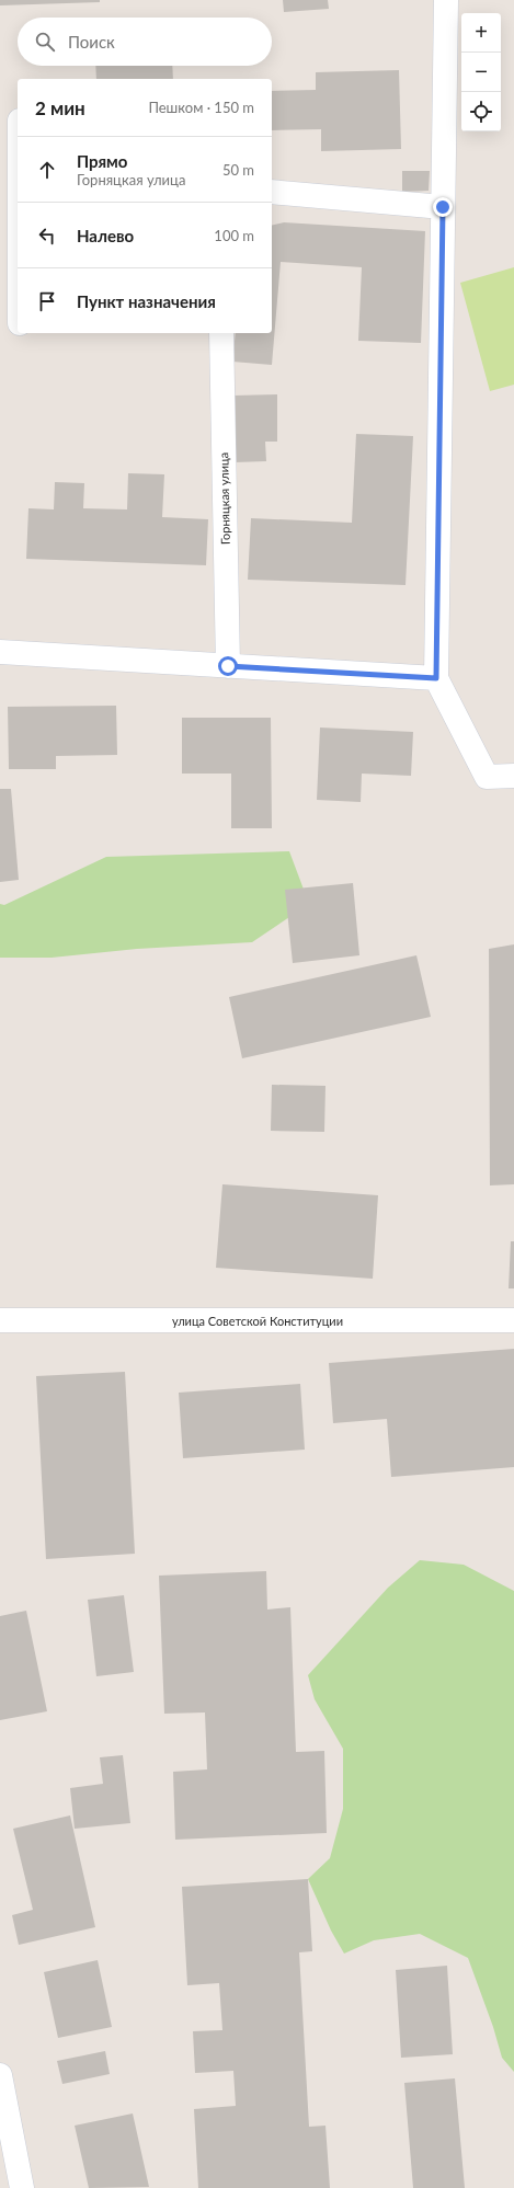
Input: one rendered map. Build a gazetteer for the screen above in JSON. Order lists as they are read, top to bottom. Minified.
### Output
{"streets":{"street":["Горняцкая улица","улица Советской Конституции"]},"page":{"map_buttons":["+","−"],"search":"Поиск","heading":["2 мин","Пешком · 150 m"],"list":[["Прямо","Горняцкая улица","50 m"],["Налево","100 m"],"Пункт назначения"]}}
